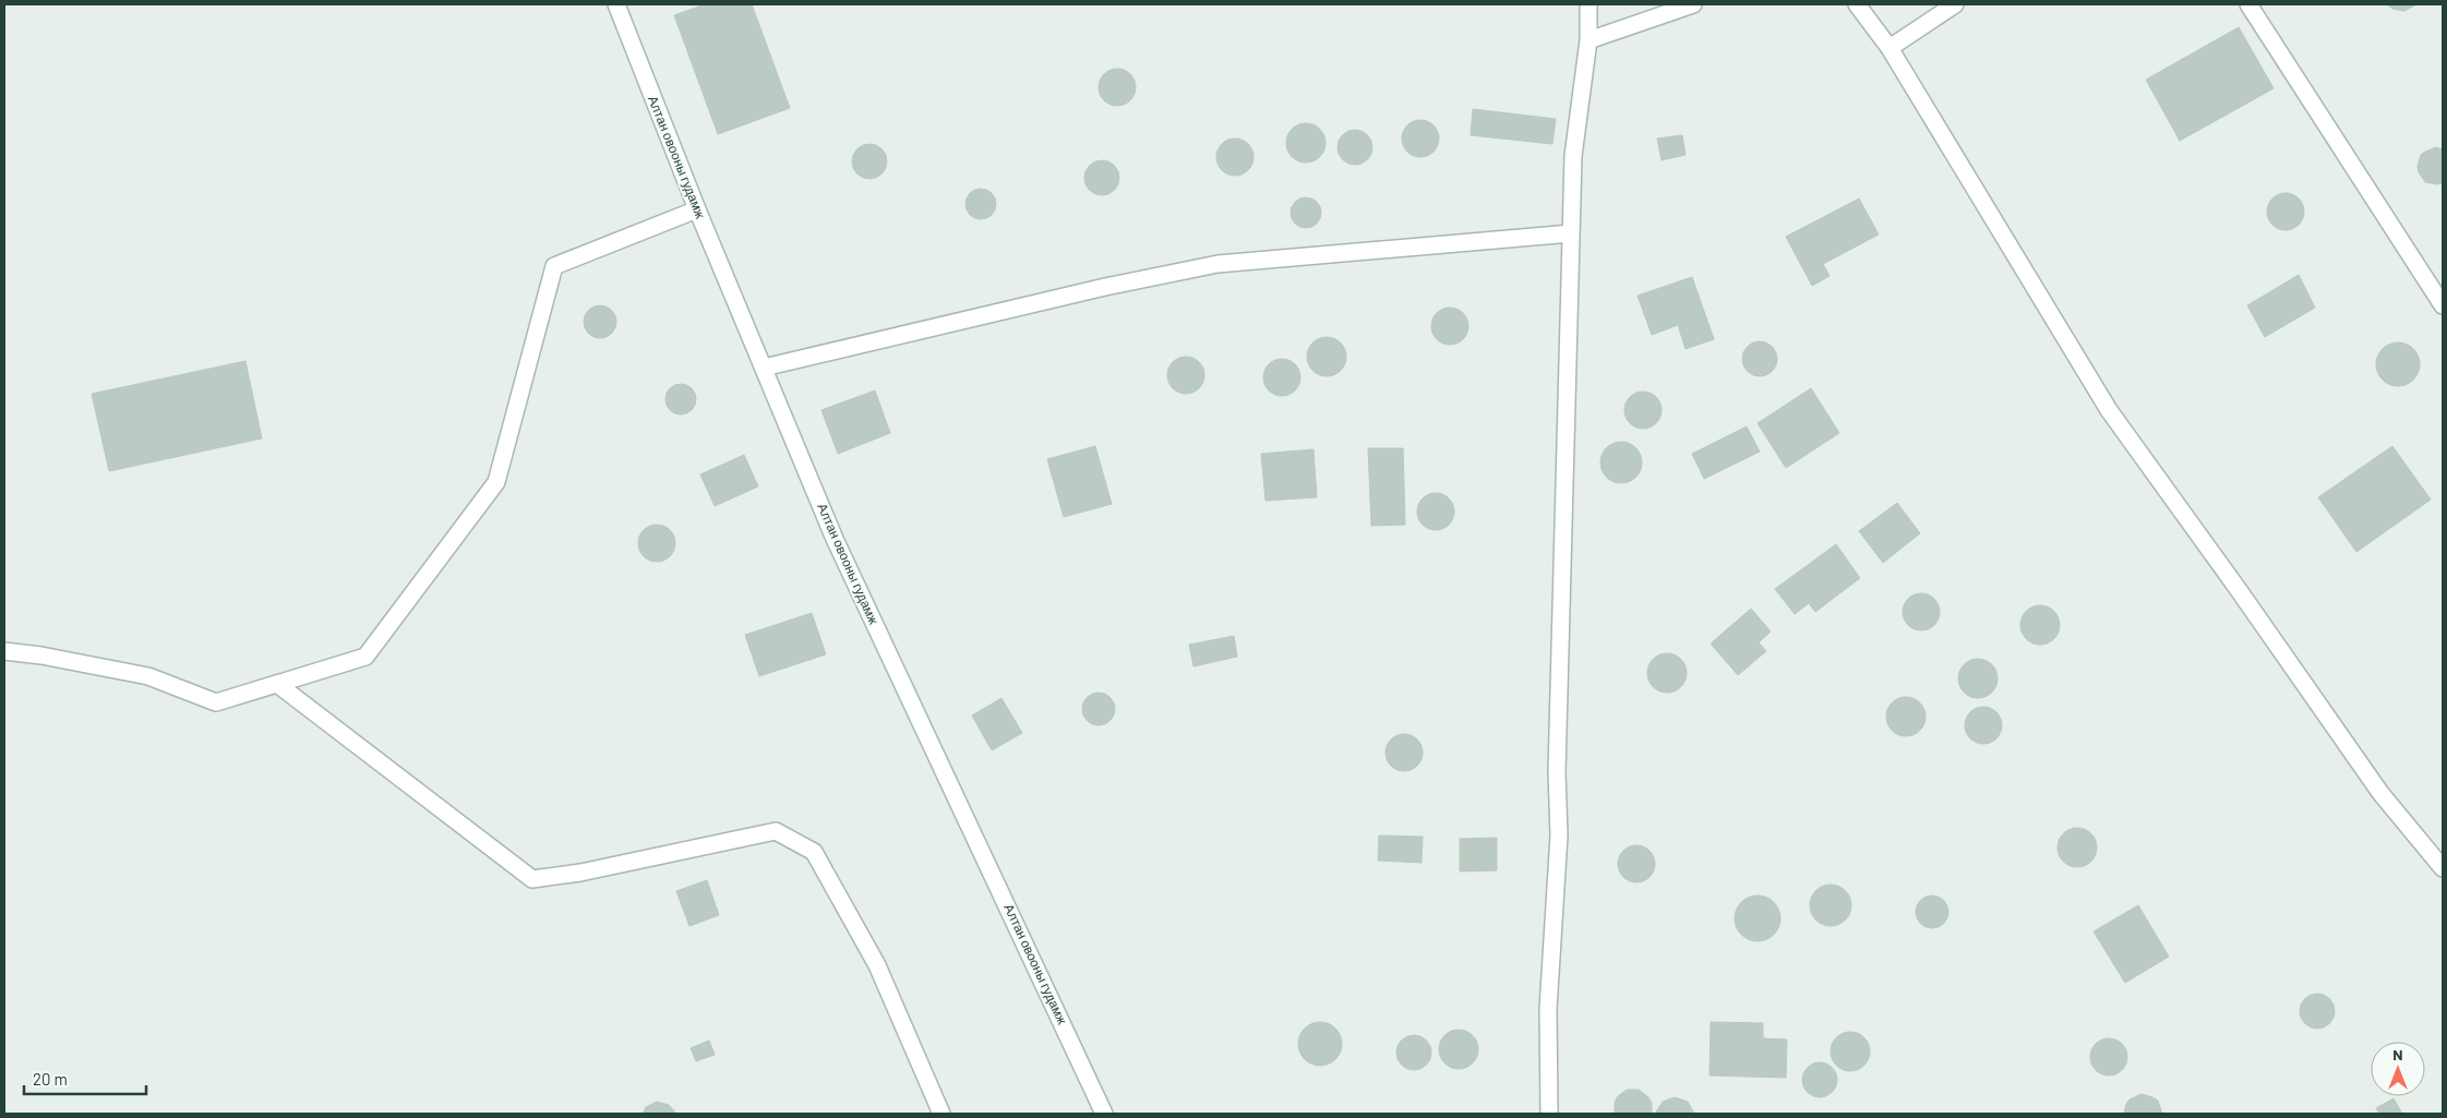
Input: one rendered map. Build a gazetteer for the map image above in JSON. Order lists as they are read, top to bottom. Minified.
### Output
{"streets":{"street":["Алтан овооны гудамж"]},"scale_bar":"20 m","north":"top"}
